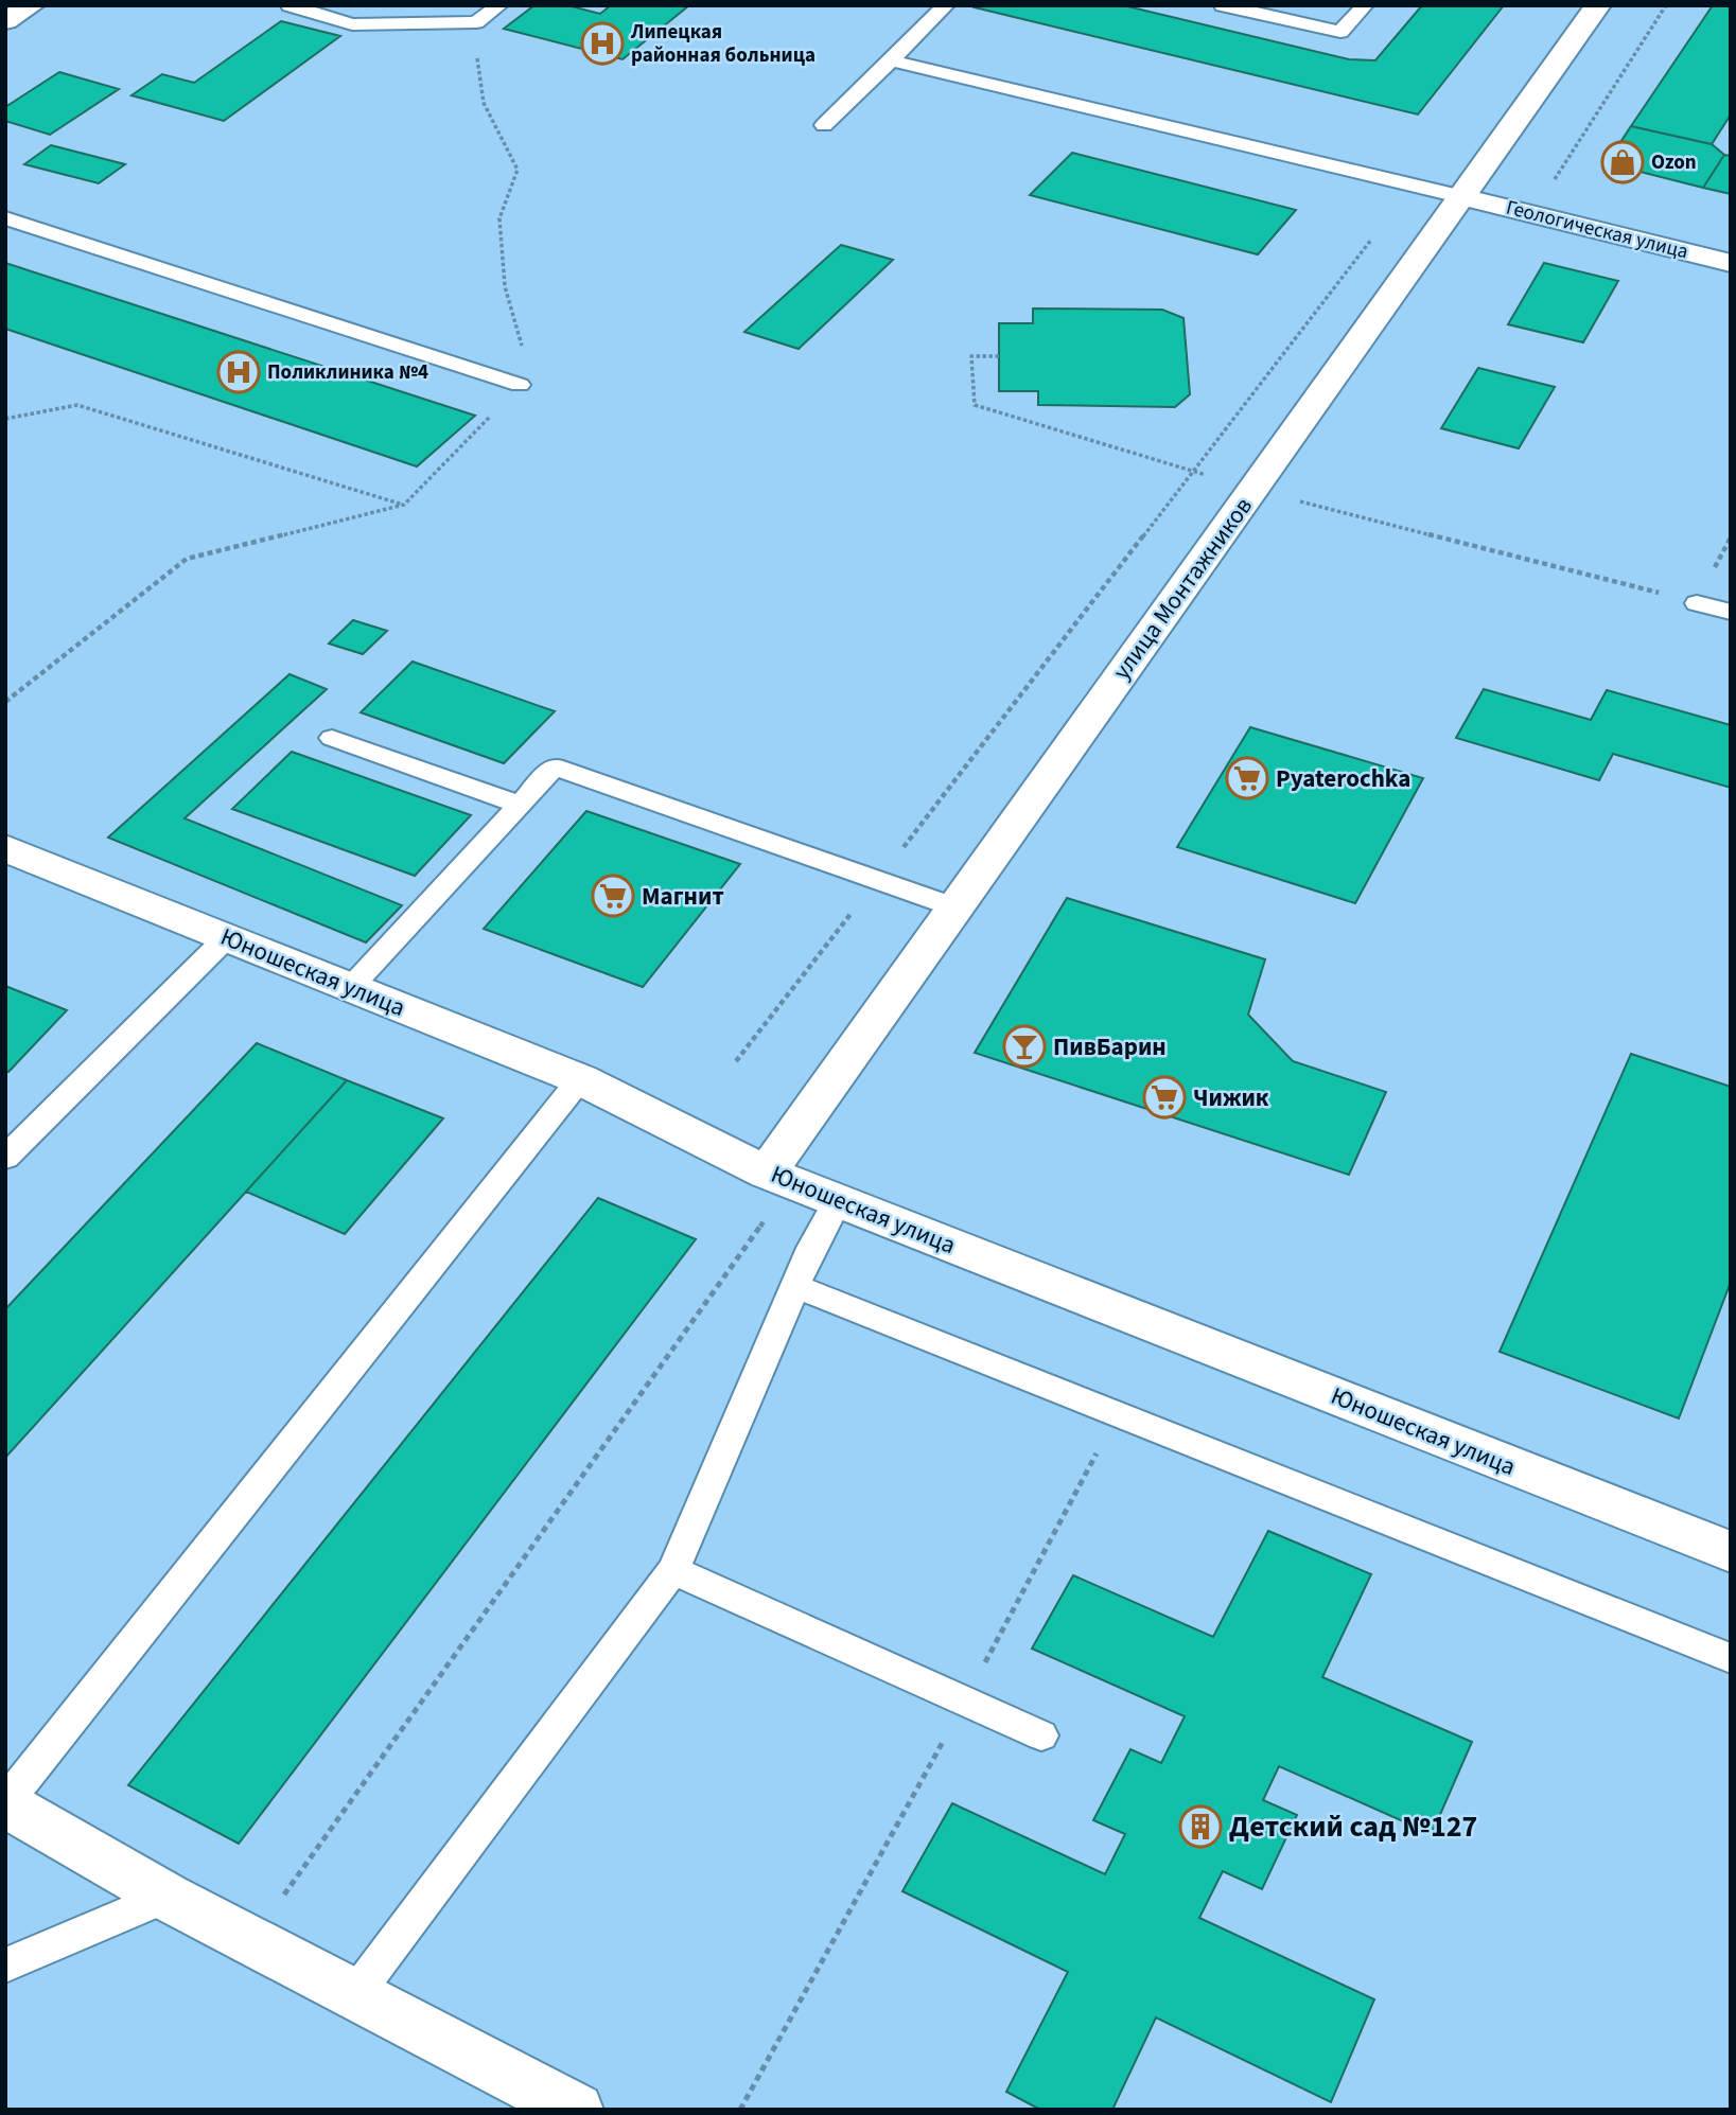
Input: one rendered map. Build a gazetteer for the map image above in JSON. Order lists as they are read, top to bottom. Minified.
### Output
{"streets":{"street":["Геологическая улица","улица Монтажников","Юношеская улица"]},"crossings":[["Геологическая улица","улица Монтажников"],["улица Монтажников","Юношеская улица"]],"places":{"hospital":["Липецкая районная больница","Поликлиника №4"],"shop":["Ozon"],"supermarket":["Pyaterochka","Магнит","Чижик"],"bar":["ПивБарин"],"building":["Детский сад №127"]}}
